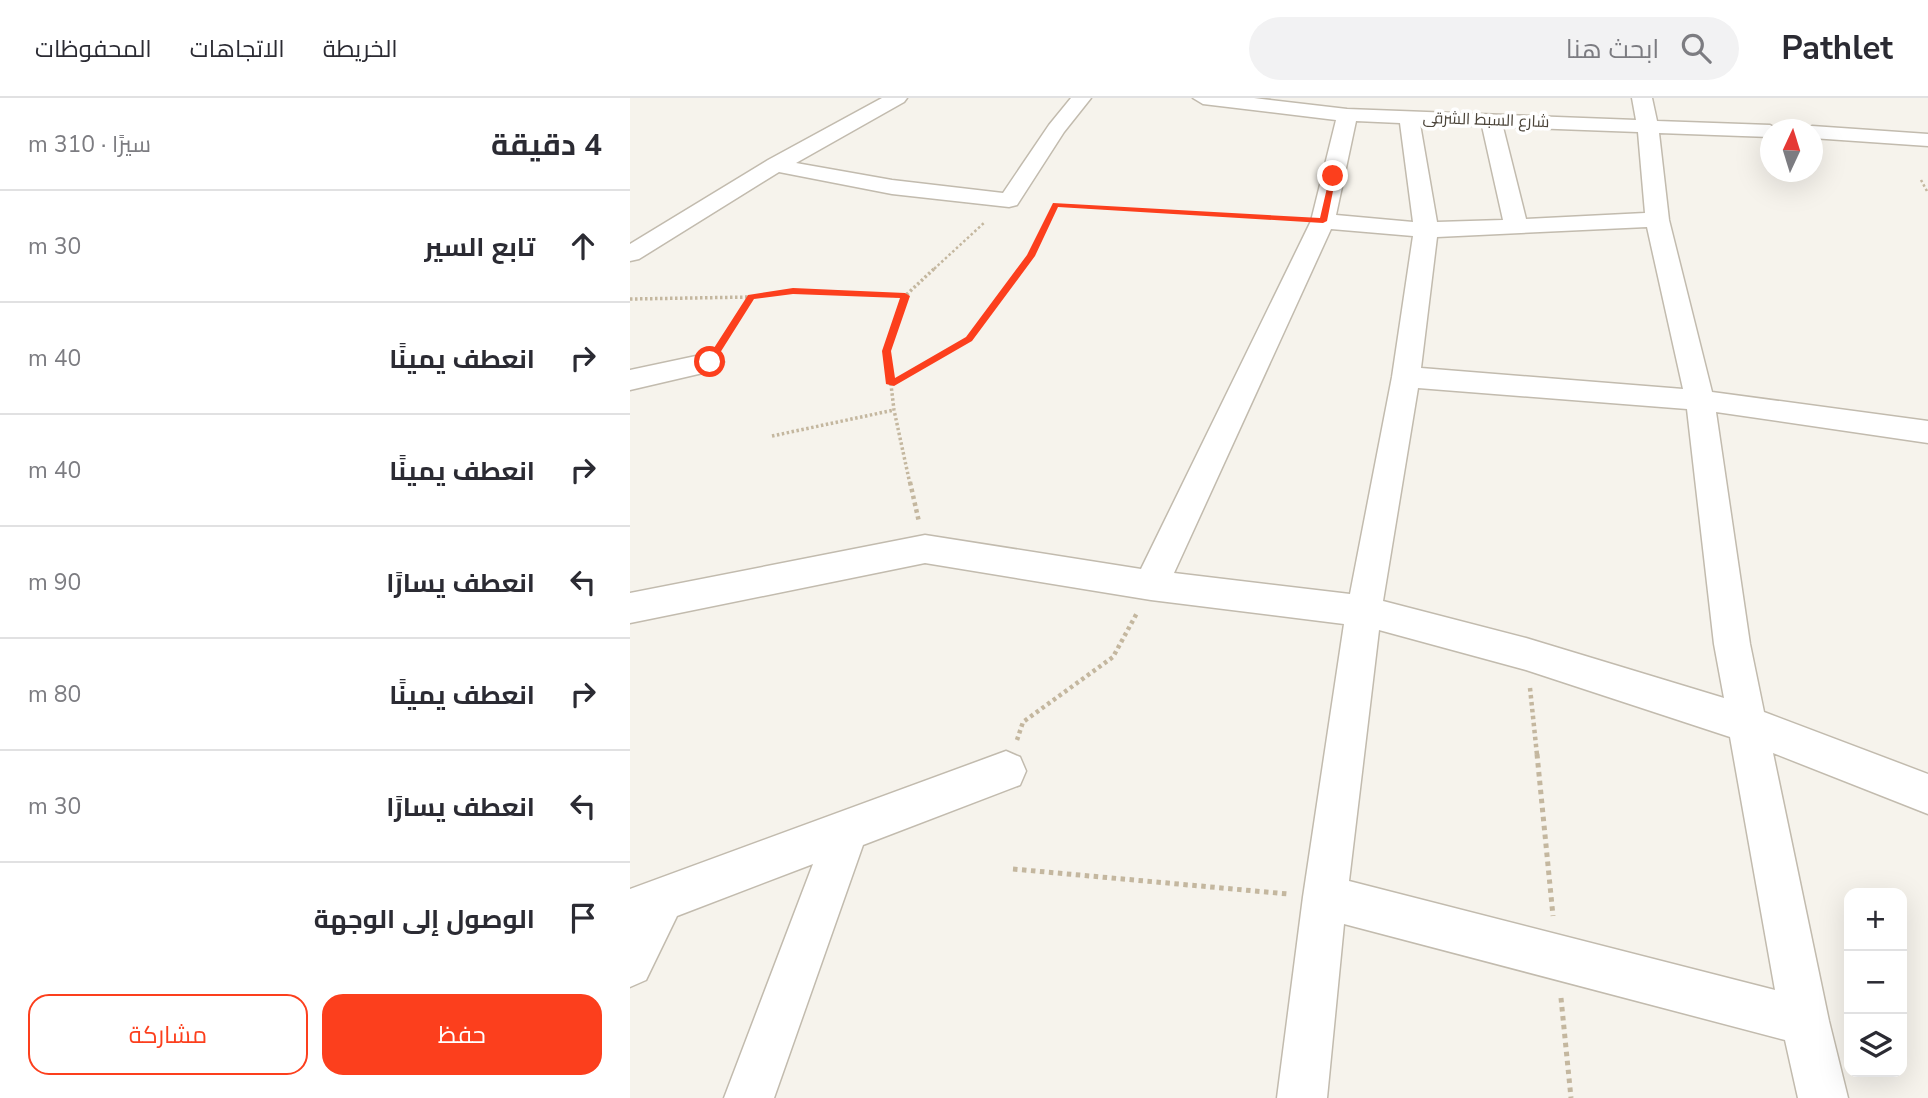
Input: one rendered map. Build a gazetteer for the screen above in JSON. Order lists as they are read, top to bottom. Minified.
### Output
{"streets":{"street":["شارع السبط الشرقى"]},"north":"top","page":{"header":"Pathlet","search":"ابحث هنا","nav":["الخريطة","الاتجاهات","المحفوظات"],"heading":["4 دقيقة","سيرًا · 310 m"],"list":[["تابع السير","30 m"],["انعطف يمينًا","40 m"],["انعطف يمينًا","40 m"],["انعطف يسارًا","90 m"],["انعطف يمينًا","80 m"],["انعطف يسارًا","30 m"],"الوصول إلى الوجهة"],"map_buttons":["+","−"],"buttons":["حفظ","مشاركة"]}}
